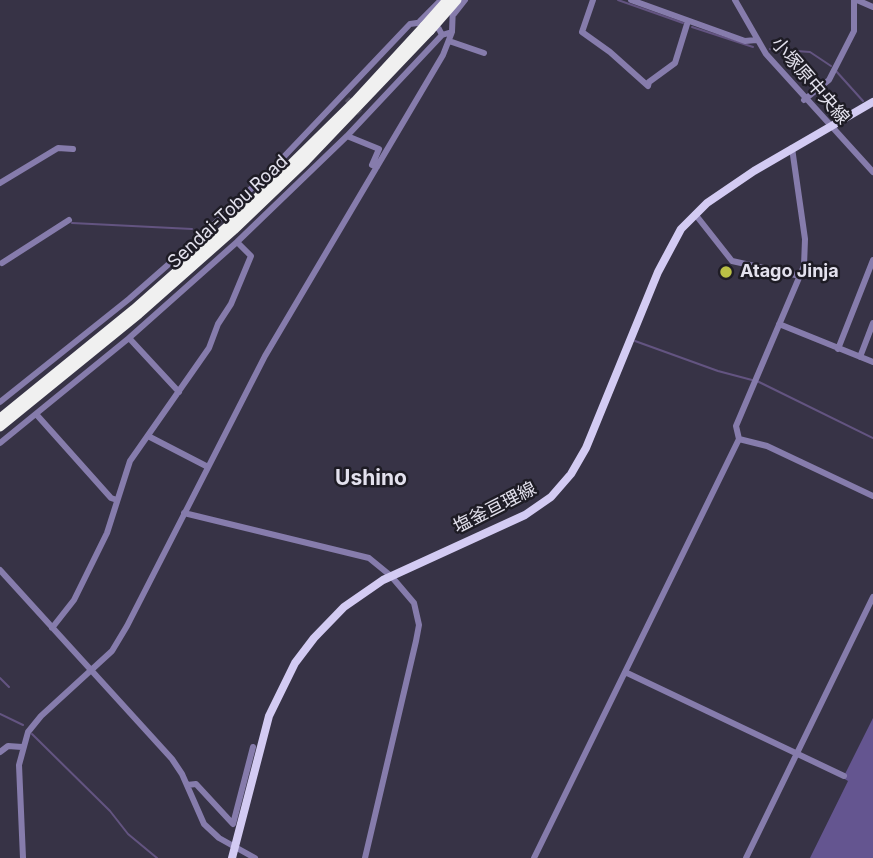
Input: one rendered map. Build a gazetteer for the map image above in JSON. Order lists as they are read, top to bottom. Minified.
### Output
{"streets":{"highway":["Sendai-Tobu Road"],"main road":["塩釜亘理線"],"street":["小塚原中央線"]},"crossings":[["小塚原中央線","塩釜亘理線"]],"districts":["Ushino"],"places":["Atago Jinja"]}
